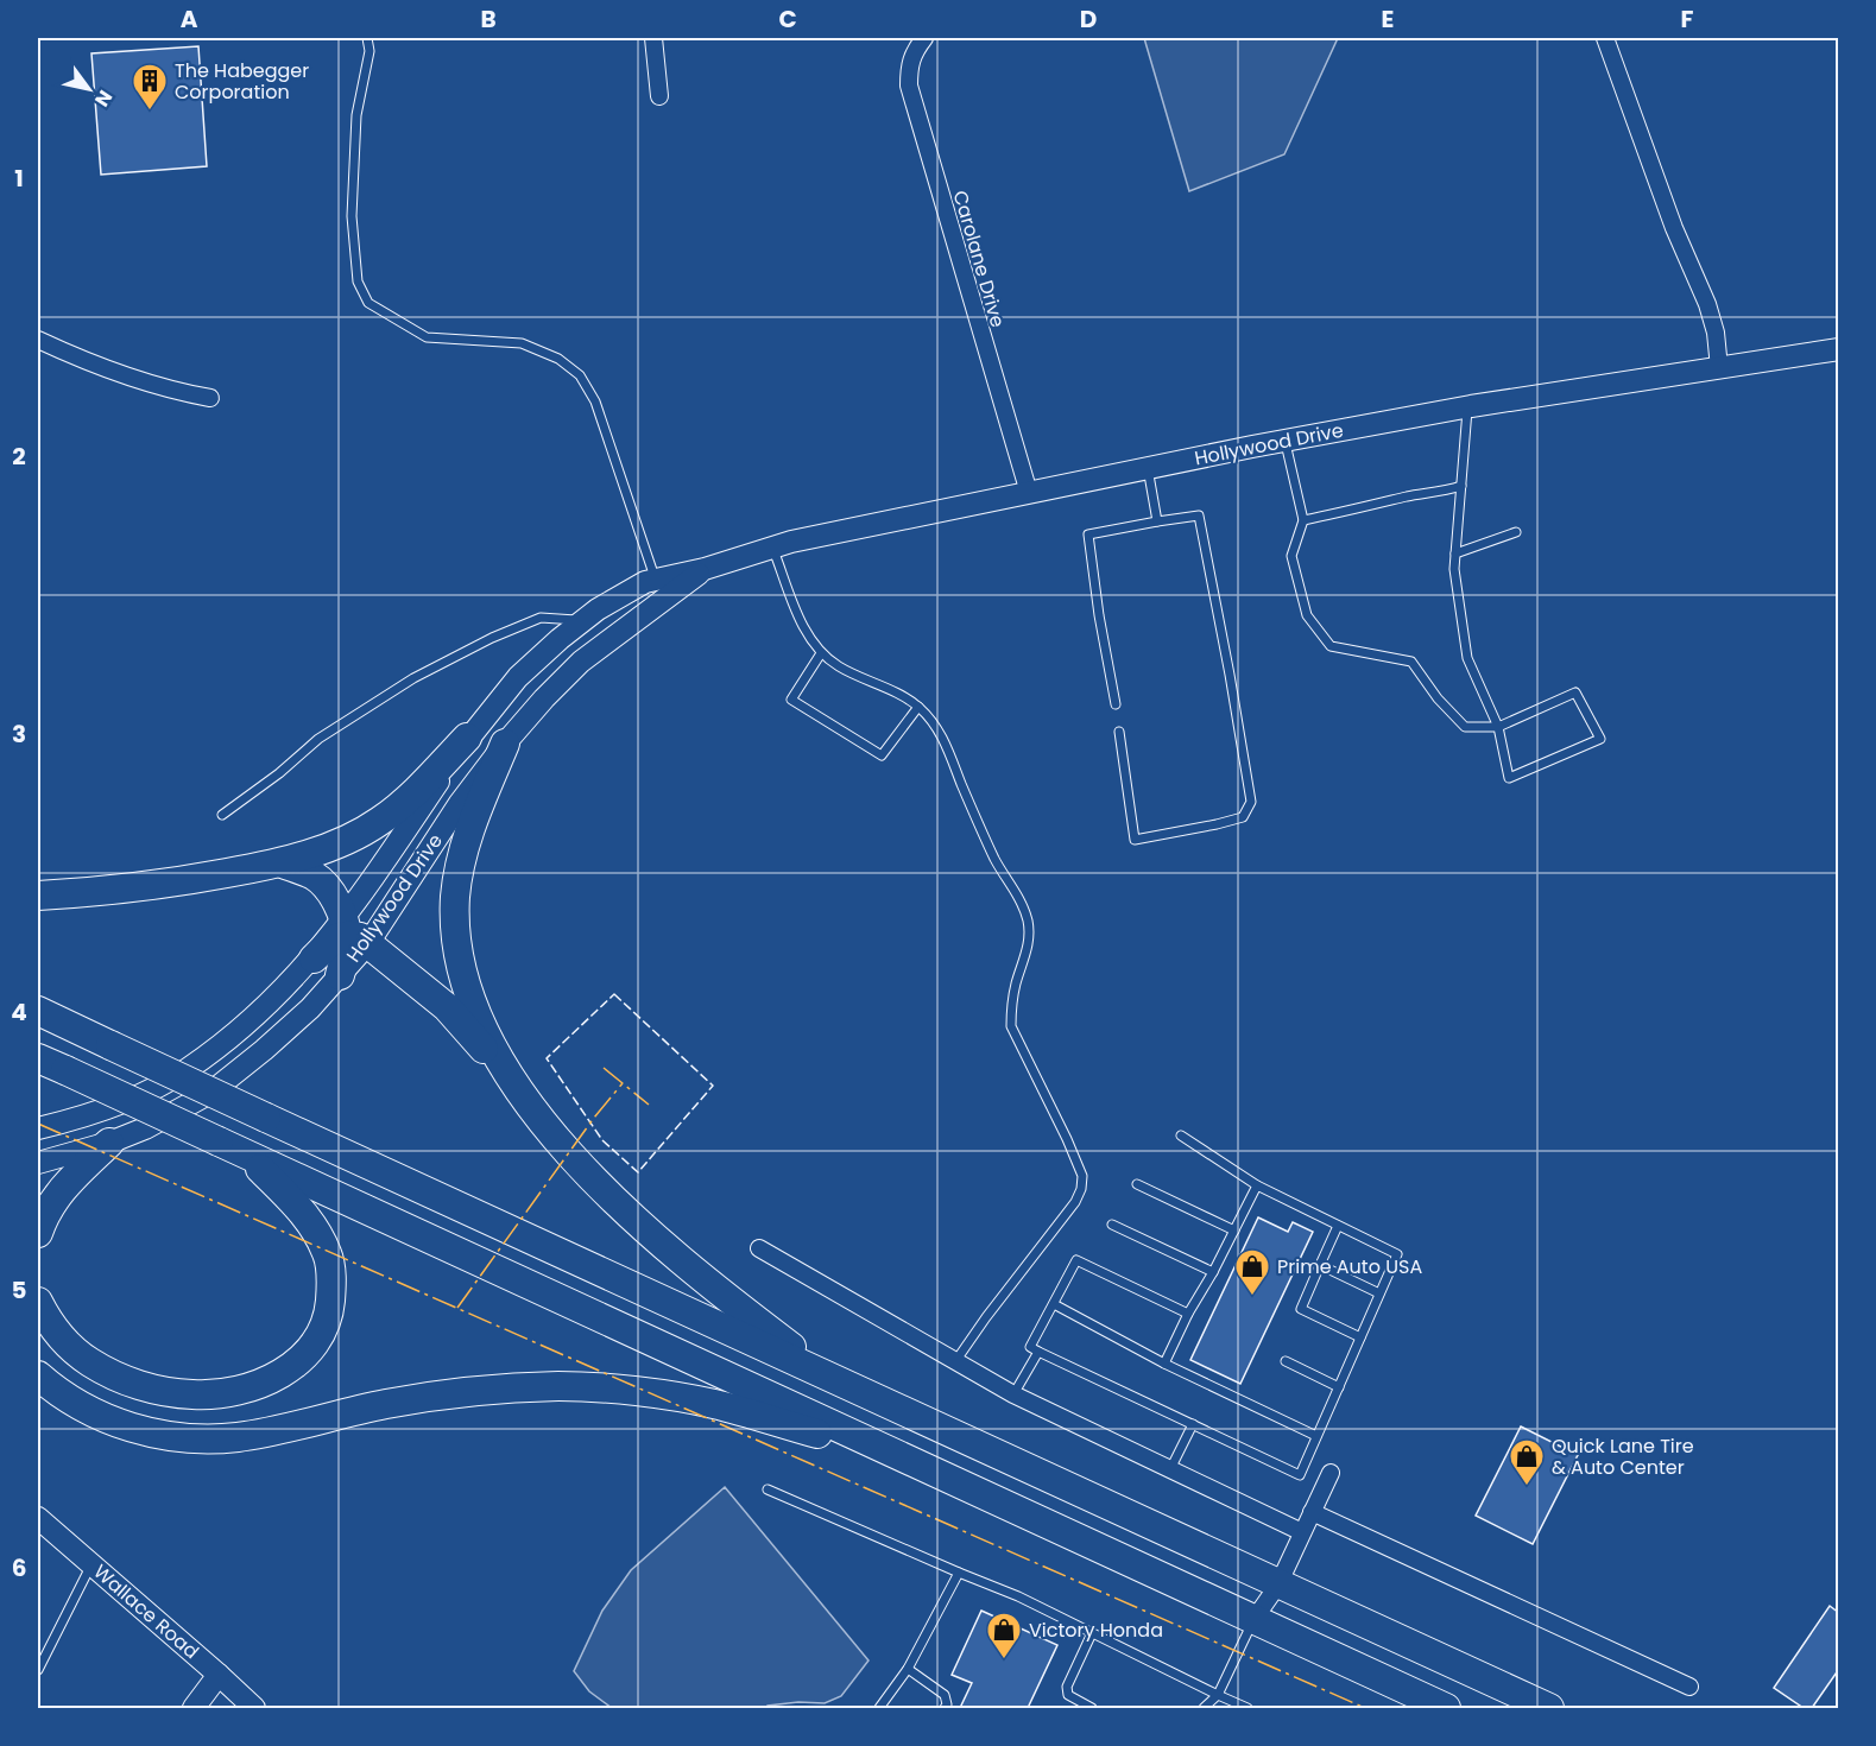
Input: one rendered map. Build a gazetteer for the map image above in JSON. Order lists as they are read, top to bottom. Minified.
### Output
{"streets":{"main road":["Hollywood Drive","Wallace Road"],"street":["Carolane Drive"]},"crossings":[["Carolane Drive","Hollywood Drive"]],"places":{"building":["The Habegger Corporation"],"shop":["Prime Auto USA","Quick Lane Tire & Auto Center","Victory Honda"]},"north":"bottom right","grid":{"columns":["A","B","C","D","E","F"],"rows":["1","2","3","4","5","6"]}}
